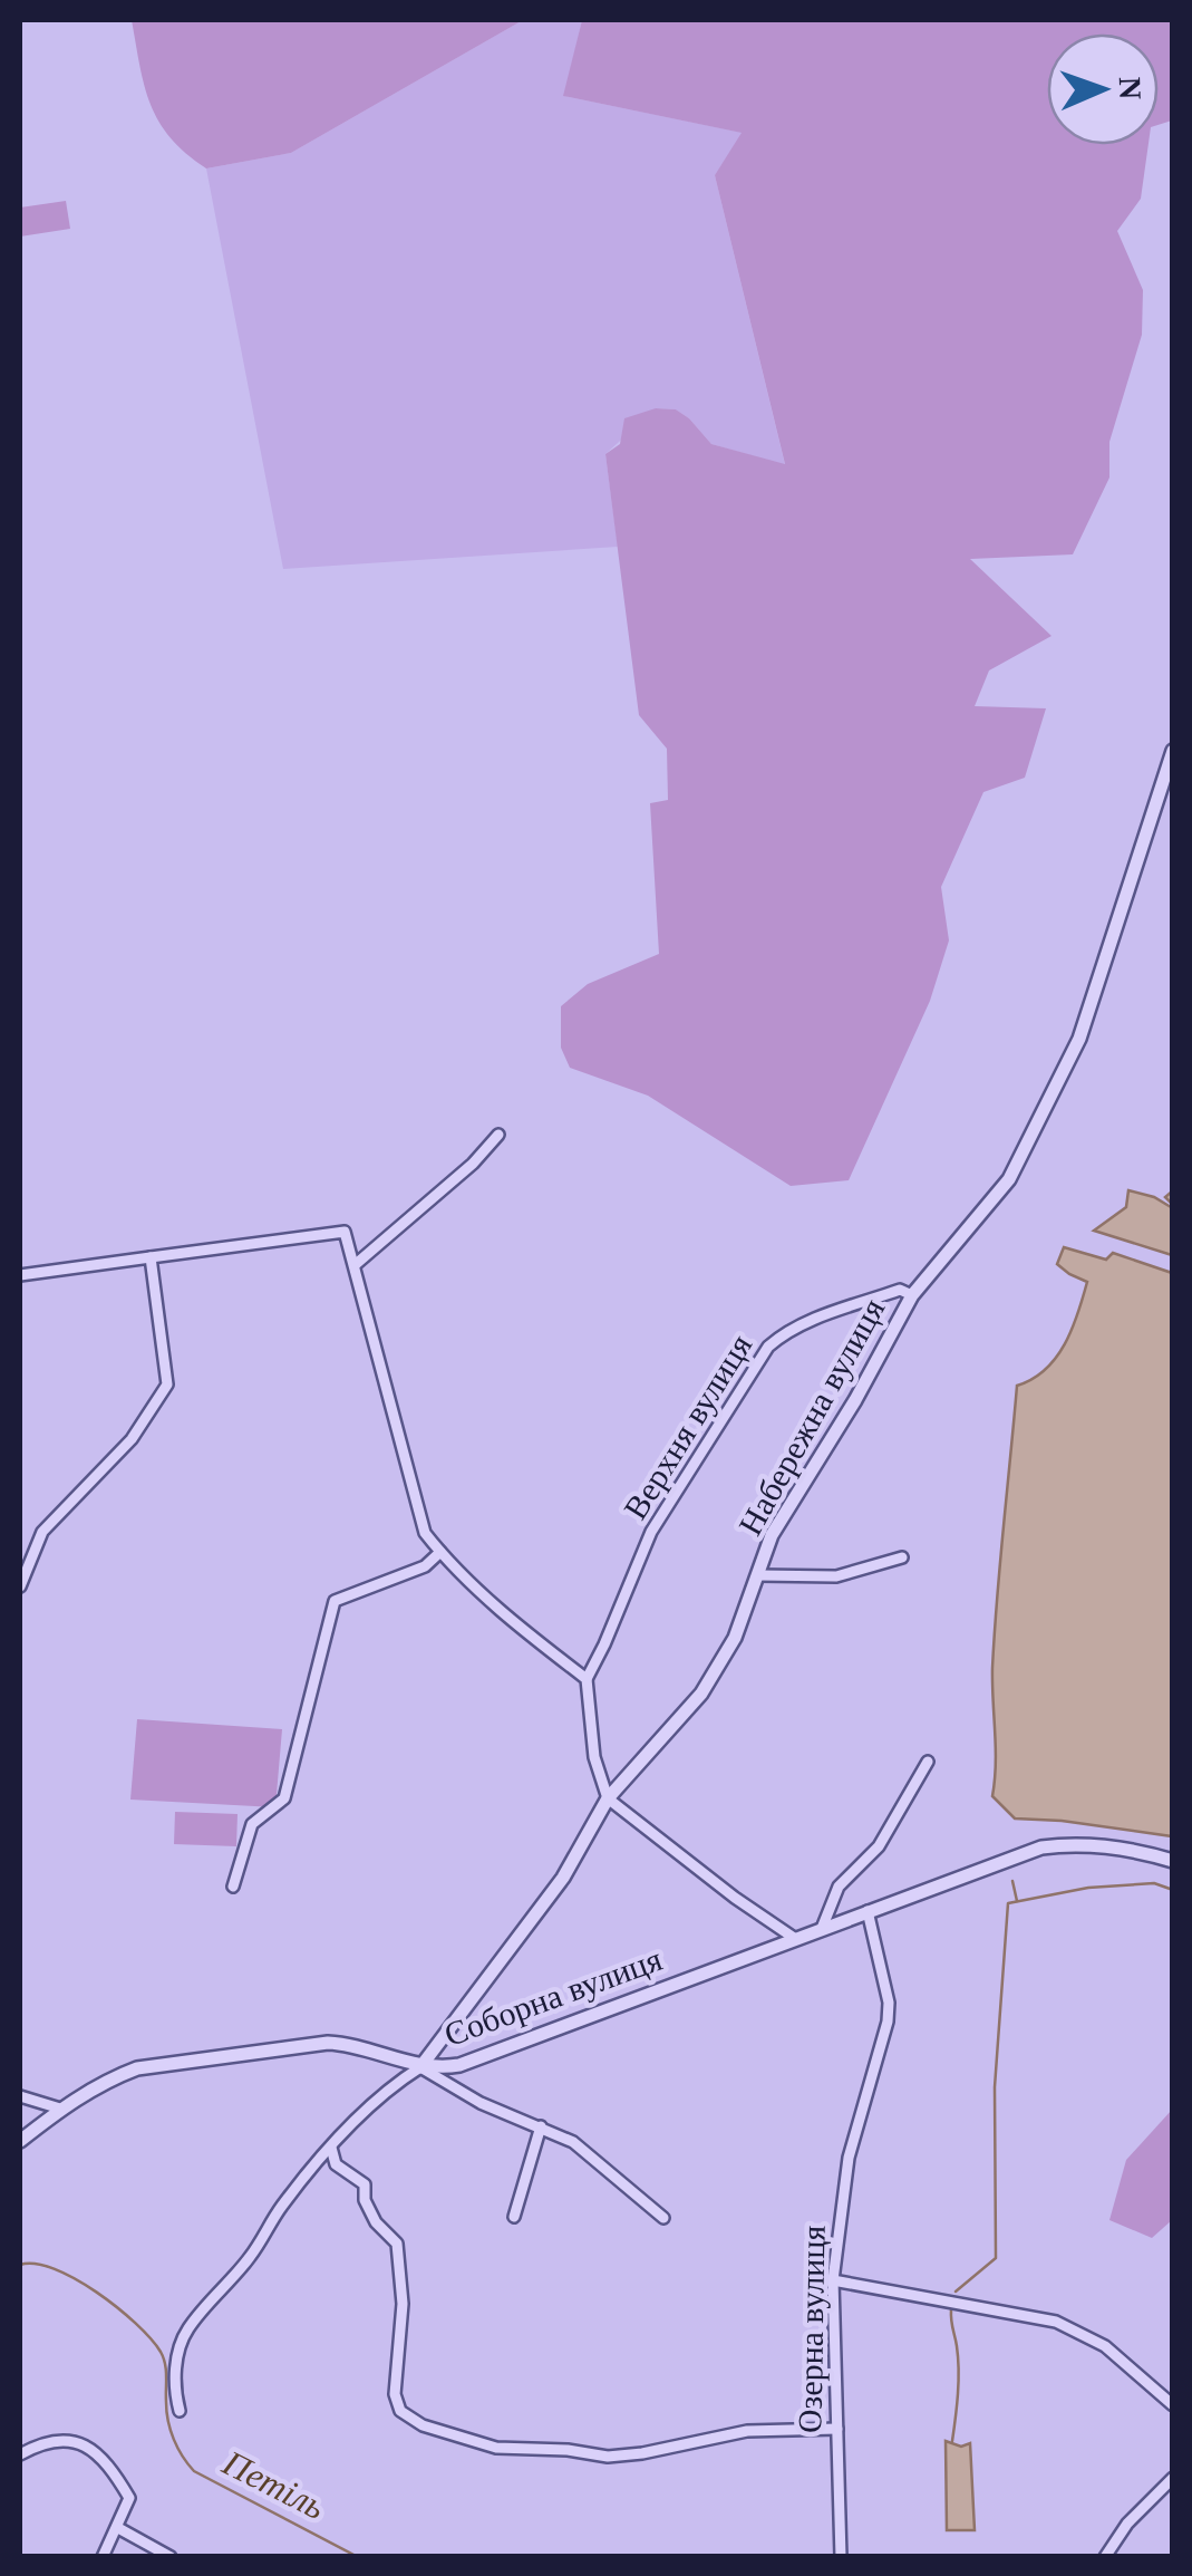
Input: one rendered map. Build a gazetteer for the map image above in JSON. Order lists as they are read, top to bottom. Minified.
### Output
{"streets":{"street":["Набережна вулиця","Верхня вулиця","Соборна вулиця","Озерна вулиця"]},"crossings":[["Набережна вулиця","Верхня вулиця"],["Набережна вулиця","Соборна вулиця"],["Соборна вулиця","Озерна вулиця"]],"water":["Петіль"],"north":"right"}
